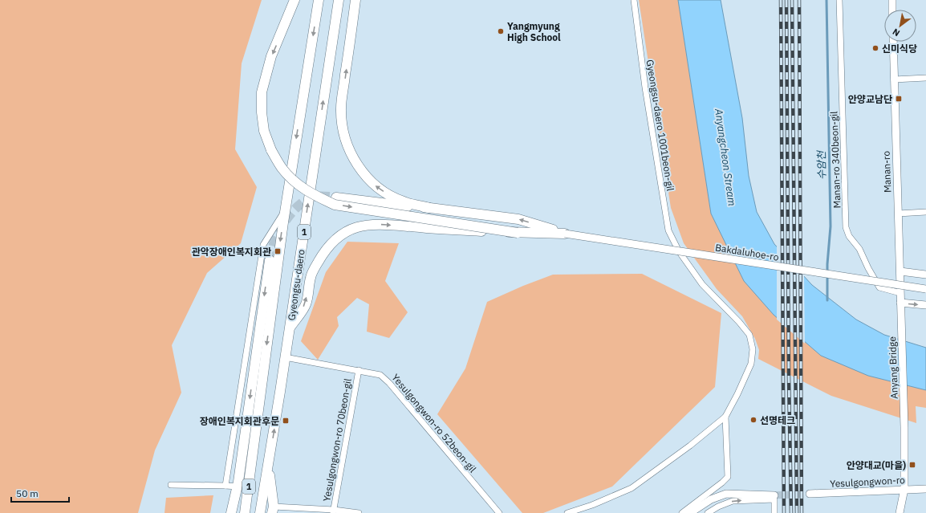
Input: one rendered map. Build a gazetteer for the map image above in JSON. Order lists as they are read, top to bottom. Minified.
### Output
{"streets":{"main road":["1","Gyeongsu-daero"],"street":["Gyeongsu-daero 1001beon-gil","Manan-ro 340beon-gil","Manan-ro","Bakdaluhoe-ro","Anyang Bridge","Yesulgongwon-ro 52beon-gil","Yesulgongwon-ro 70beon-gil","Yesulgongwon-ro"]},"crossings":[["Manan-ro 340beon-gil","Manan-ro"],["Manan-ro","Anyang Bridge"],["Gyeongsu-daero","Yesulgongwon-ro 52beon-gil"],["Anyang Bridge","Yesulgongwon-ro"],["Yesulgongwon-ro 52beon-gil","Yesulgongwon-ro 70beon-gil"]],"water":["Anyangcheon Stream","수암천"],"places":{"other":["Yangmyung High School","신미식당","선명테크"],"transit":["안양교남단","관악장애인복지회관","장애인복지회관후문","안양대교(마을)"]},"scale_bar":"50 m","north":"bottom left"}
